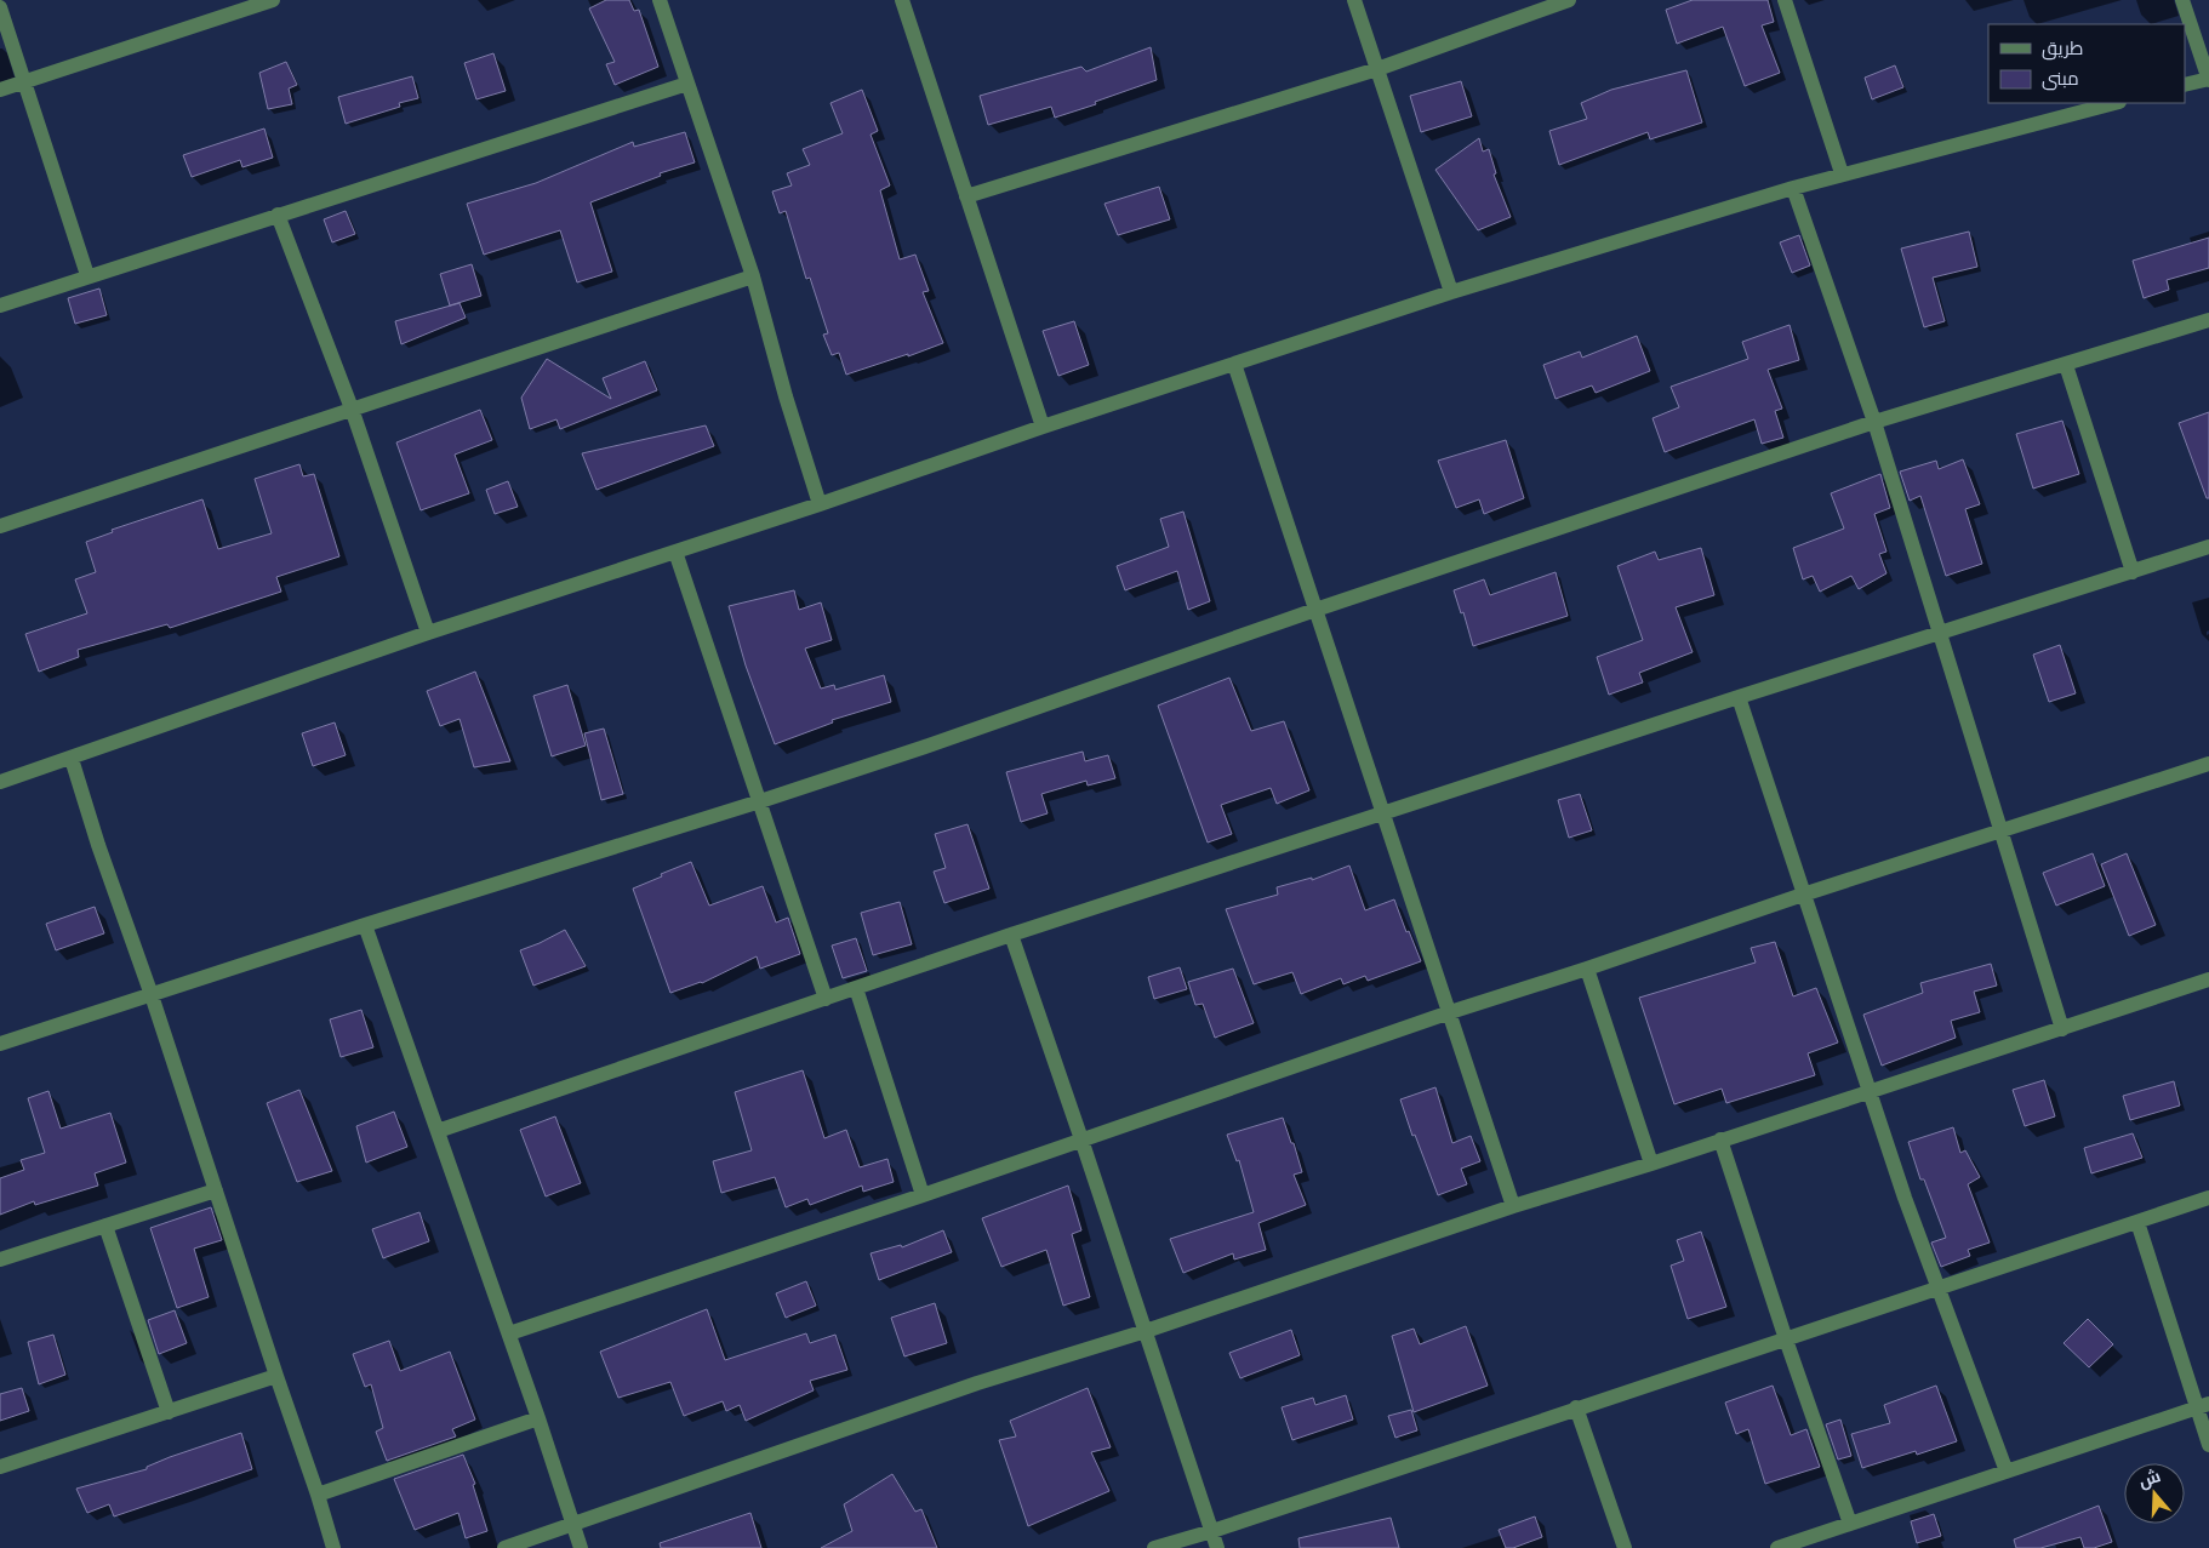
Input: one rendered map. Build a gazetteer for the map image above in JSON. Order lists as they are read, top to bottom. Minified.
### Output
{"legend":["طريق","مبنى"],"north":"top"}
